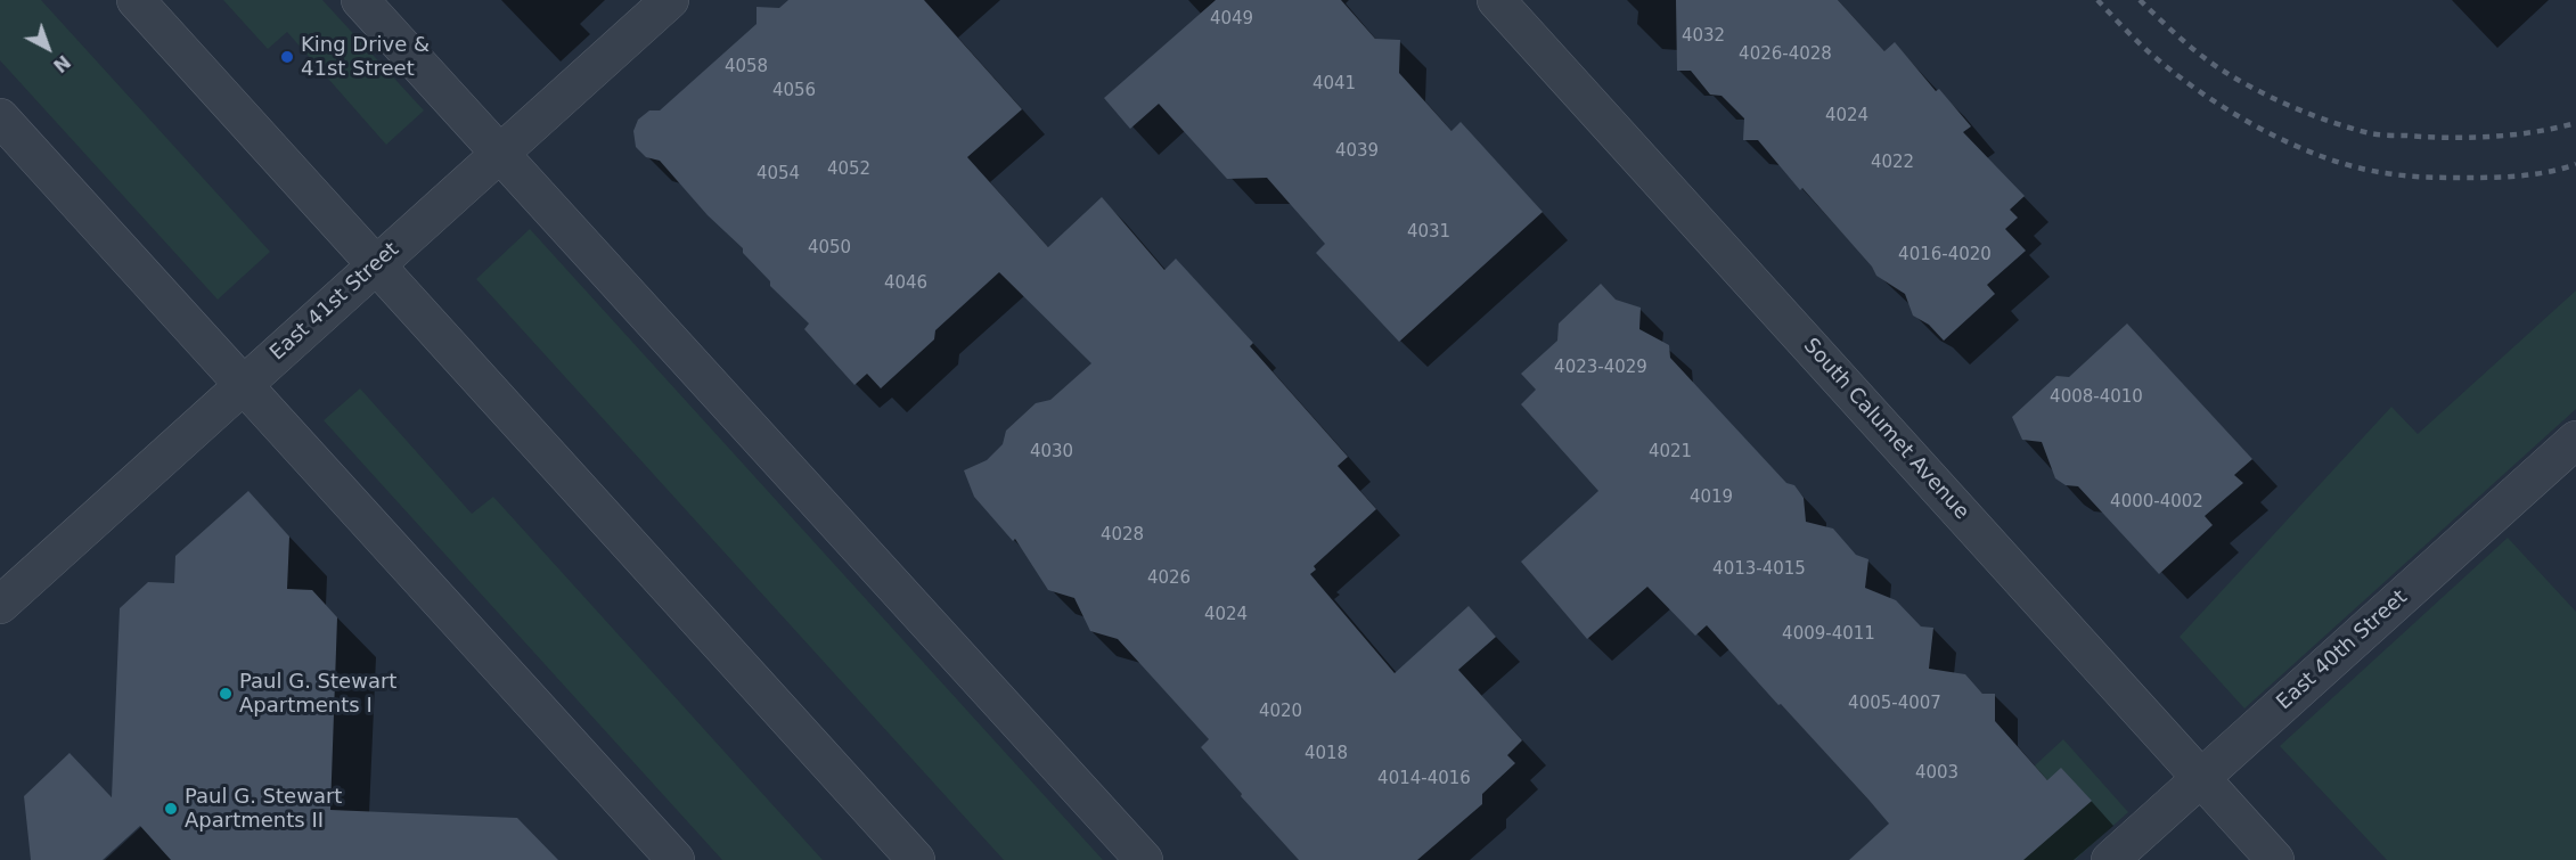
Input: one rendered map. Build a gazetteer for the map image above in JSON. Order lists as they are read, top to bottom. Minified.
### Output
{"streets":{"street":["East 41st Street","South Calumet Avenue","East 40th Street"]},"crossings":[["South Calumet Avenue","East 40th Street"]],"places":["King Drive & 41st Street","Paul G. Stewart Apartments I","Paul G. Stewart Apartments II"],"house_numbers":["4049","4032","4026-4028","4058","4041","4056","4024","4039","4022","4052","4054","4031","4050","4016-4020","4046","4023-4029","4008-4010","4030","4021","4019","4000-4002","4028","4013-4015","4026","4024","4009-4011","4005-4007","4020","4018","4003","4014-4016"],"north":"bottom right"}
